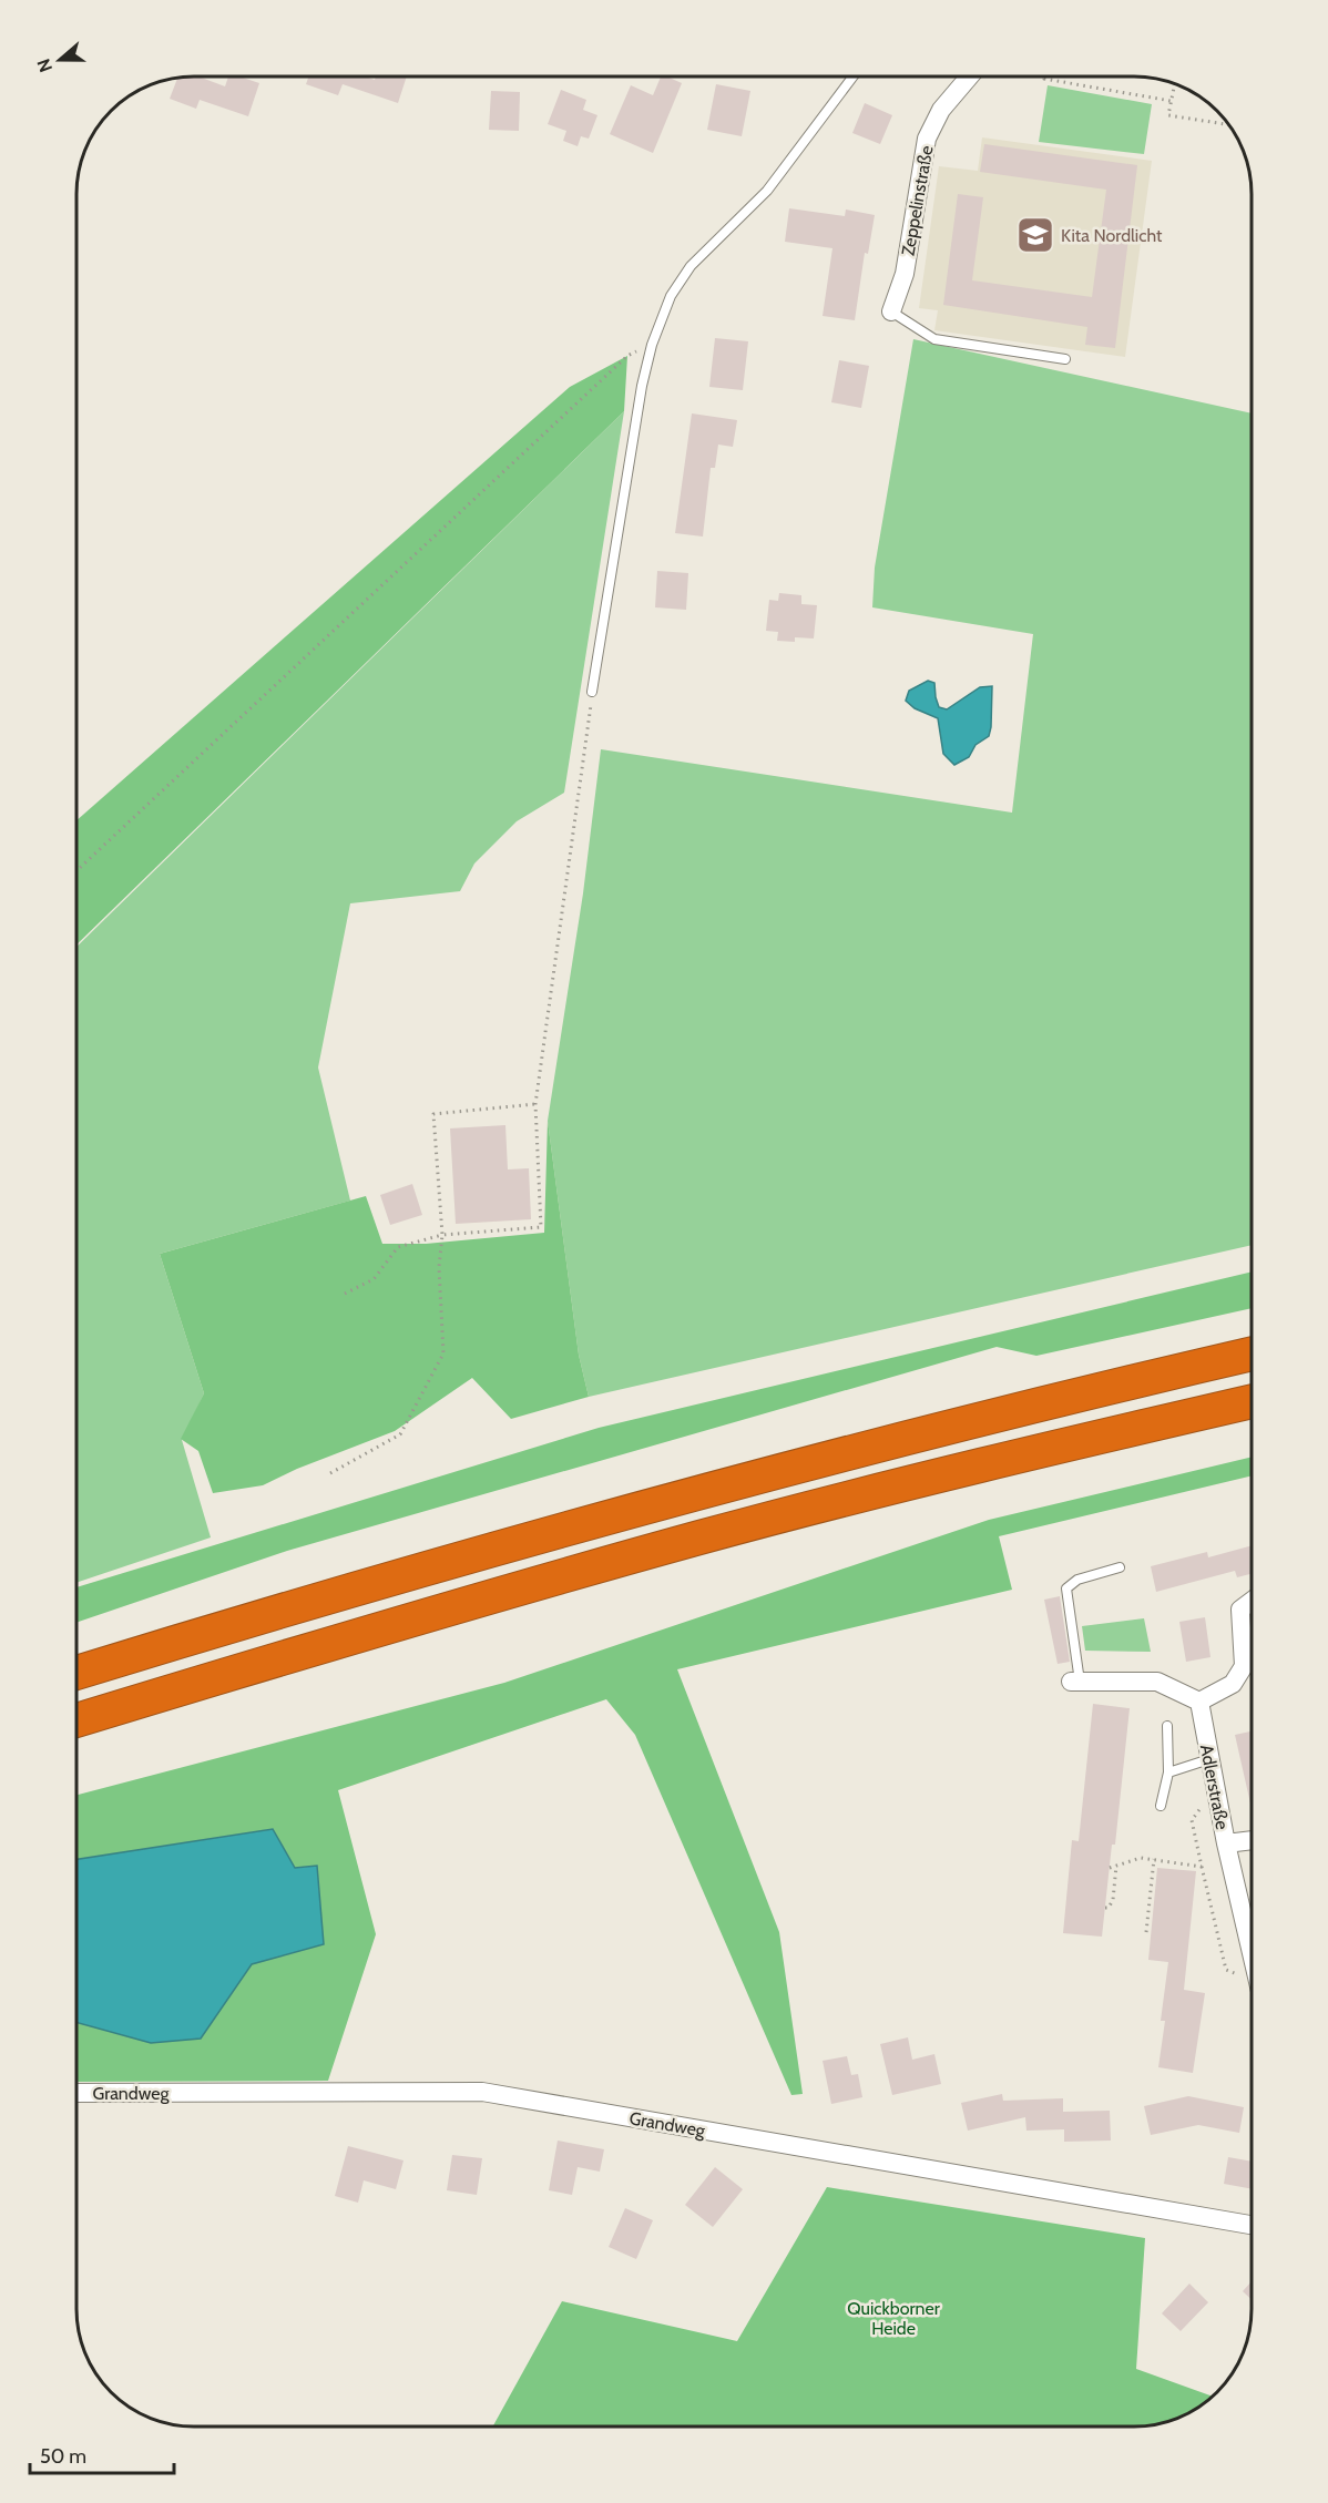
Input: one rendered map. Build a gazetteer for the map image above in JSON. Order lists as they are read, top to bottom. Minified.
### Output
{"streets":{"street":["Zeppelinstraße","Adlerstraße","Grandweg"]},"parks":["Quickborner Heide"],"places":{"school or university":["Kita Nordlicht"]},"scale_bar":"50 m","north":"left"}
